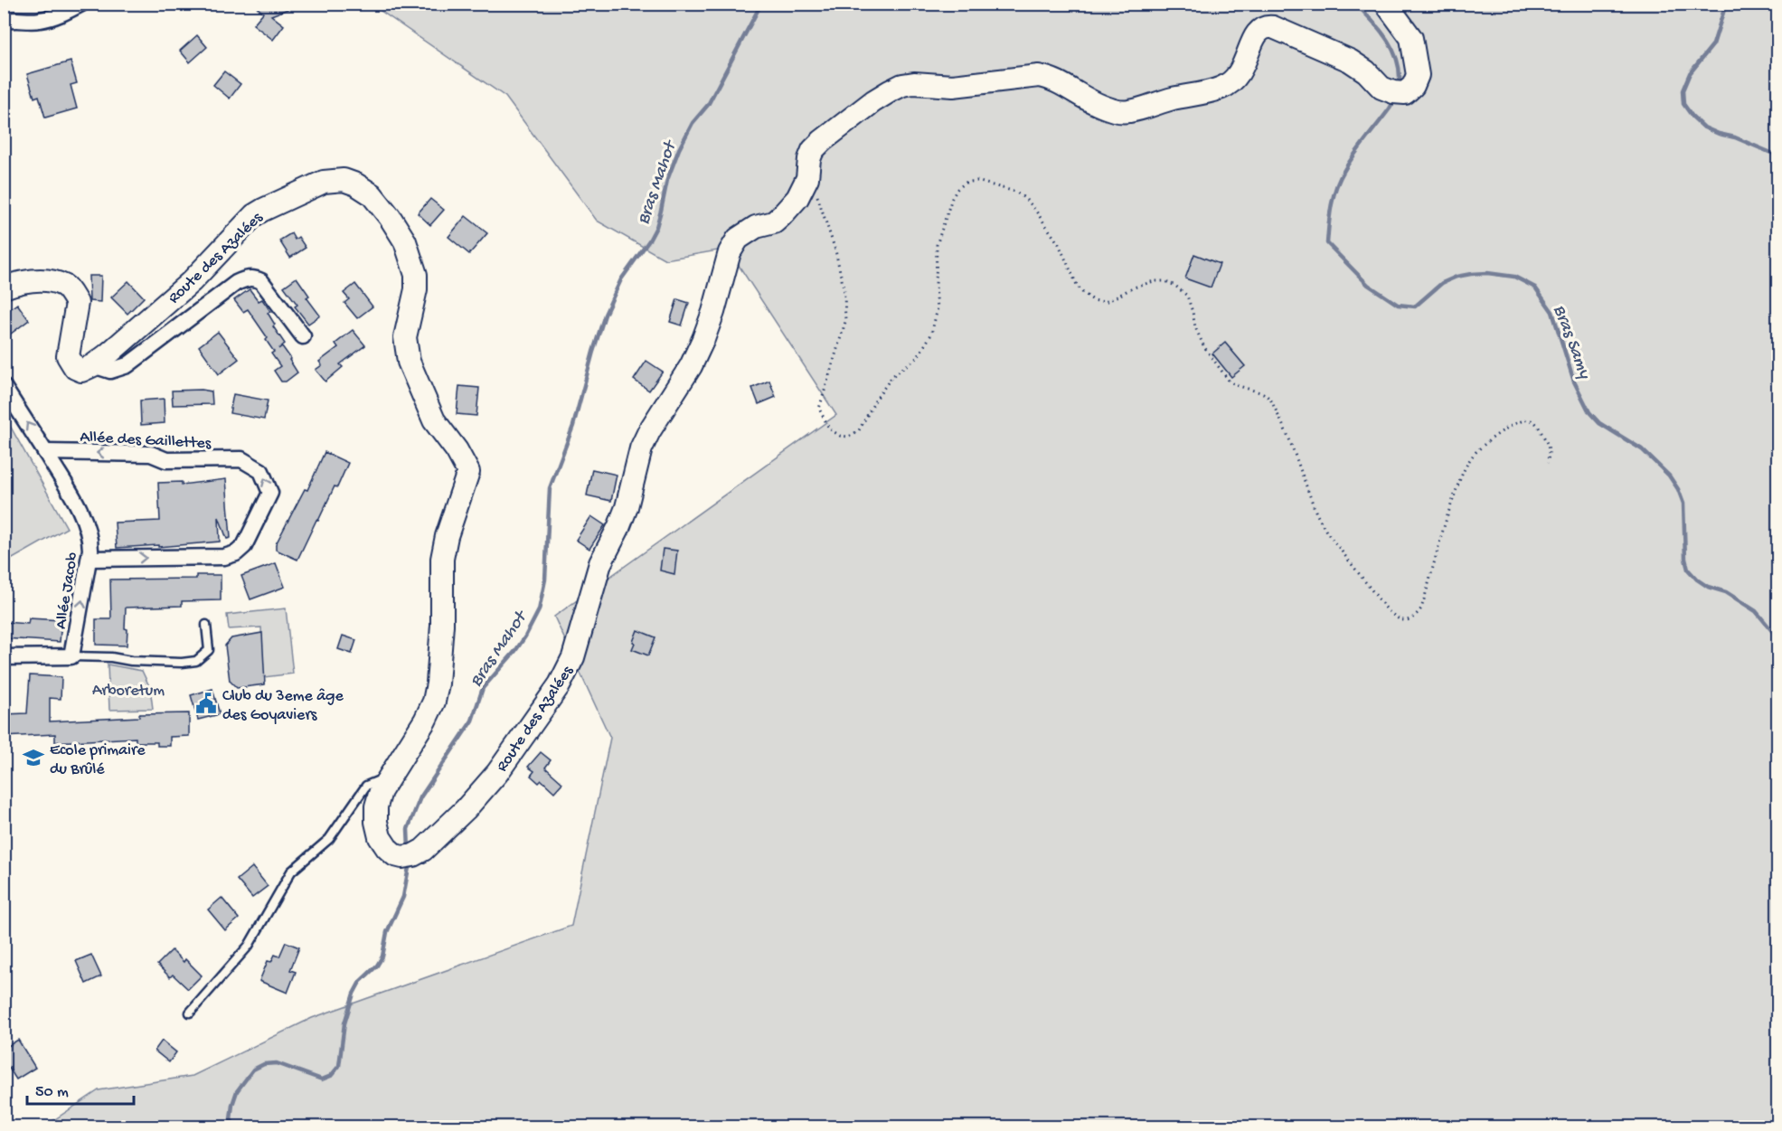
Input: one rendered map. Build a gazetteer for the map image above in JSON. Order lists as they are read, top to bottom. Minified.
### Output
{"streets":{"main road":["Route des Azalées"],"street":["Allée des Gaillettes","Allée Jacob"]},"crossings":[["Allée des Gaillettes","Allée Jacob"]],"one_way":["Allée Jacob"],"water":["Bras Mahot","Bras Samy"],"parks":["Arboretum"],"places":{"public building":["Club du 3eme âge des Goyaviers"],"school or university":["Ecole primaire du Brûlé"]},"scale_bar":"50 m"}
